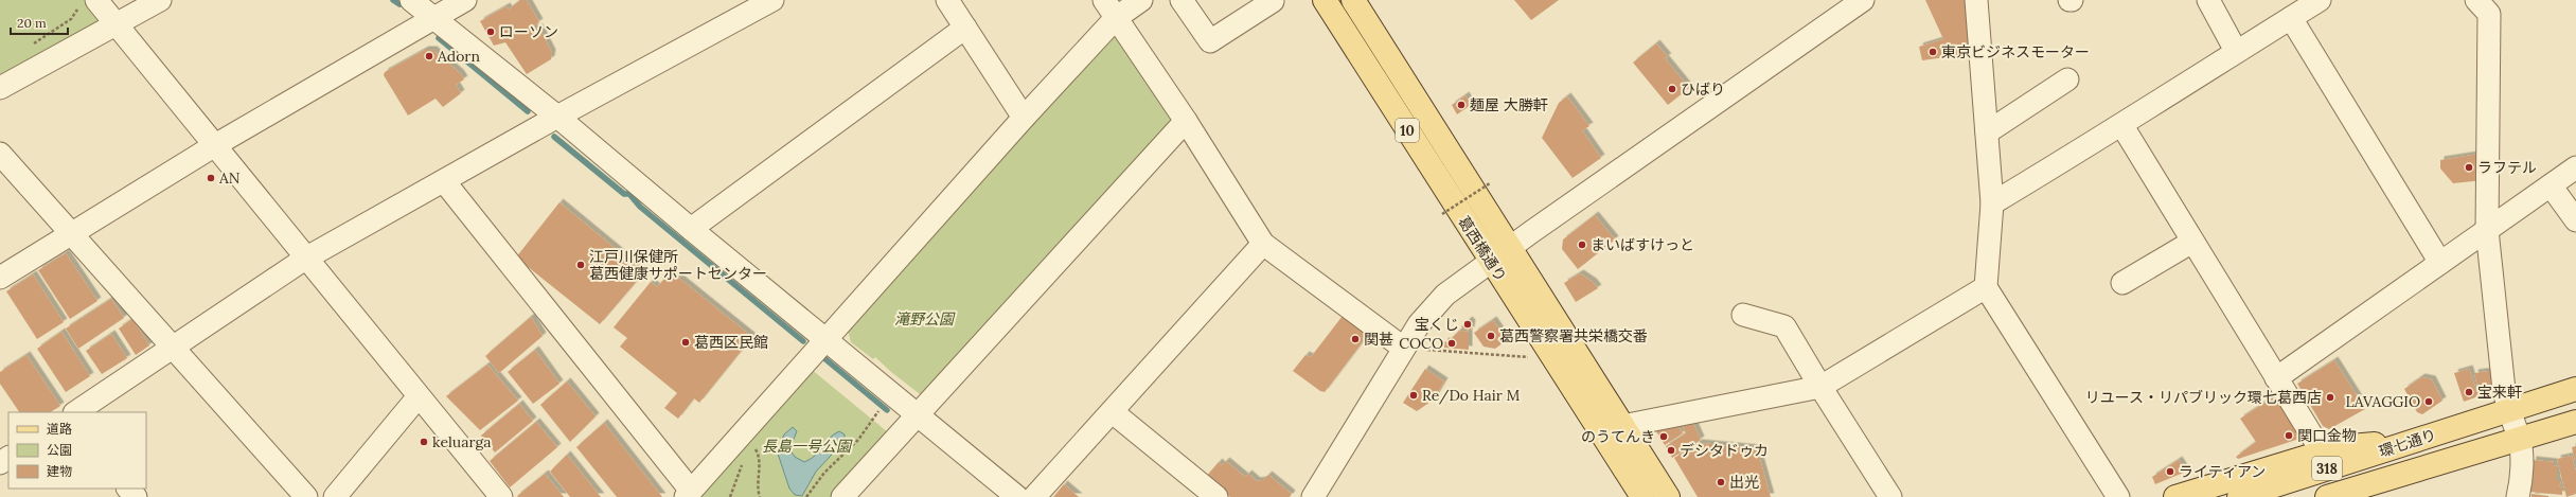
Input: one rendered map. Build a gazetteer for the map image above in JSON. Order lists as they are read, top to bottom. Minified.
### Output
{"streets":{"main road":["10","葛西橋通り","環七通り","318"]},"crossings":[["環七通り","318"]],"parks":["滝野公園","長島一号公園"],"places":["ローソン","東京ビジネスモーター","Adorn","ひばり","麺屋 大勝軒","ラフテル","AN","まいばすけっと","江戸川保健所 葛西健康サポートセンター","宝くじ","葛西警察署共栄橋交番","関甚","葛西区民館","COCO","宝来軒","Re/Do Hair M","リユース・リパブリック環七葛西店","LAVAGGIO","関口金物","のうてんき","keluarga","デシタドゥカ","ライティアン","出光"],"legend":["道路","公園","建物"],"scale_bar":"20 m"}
